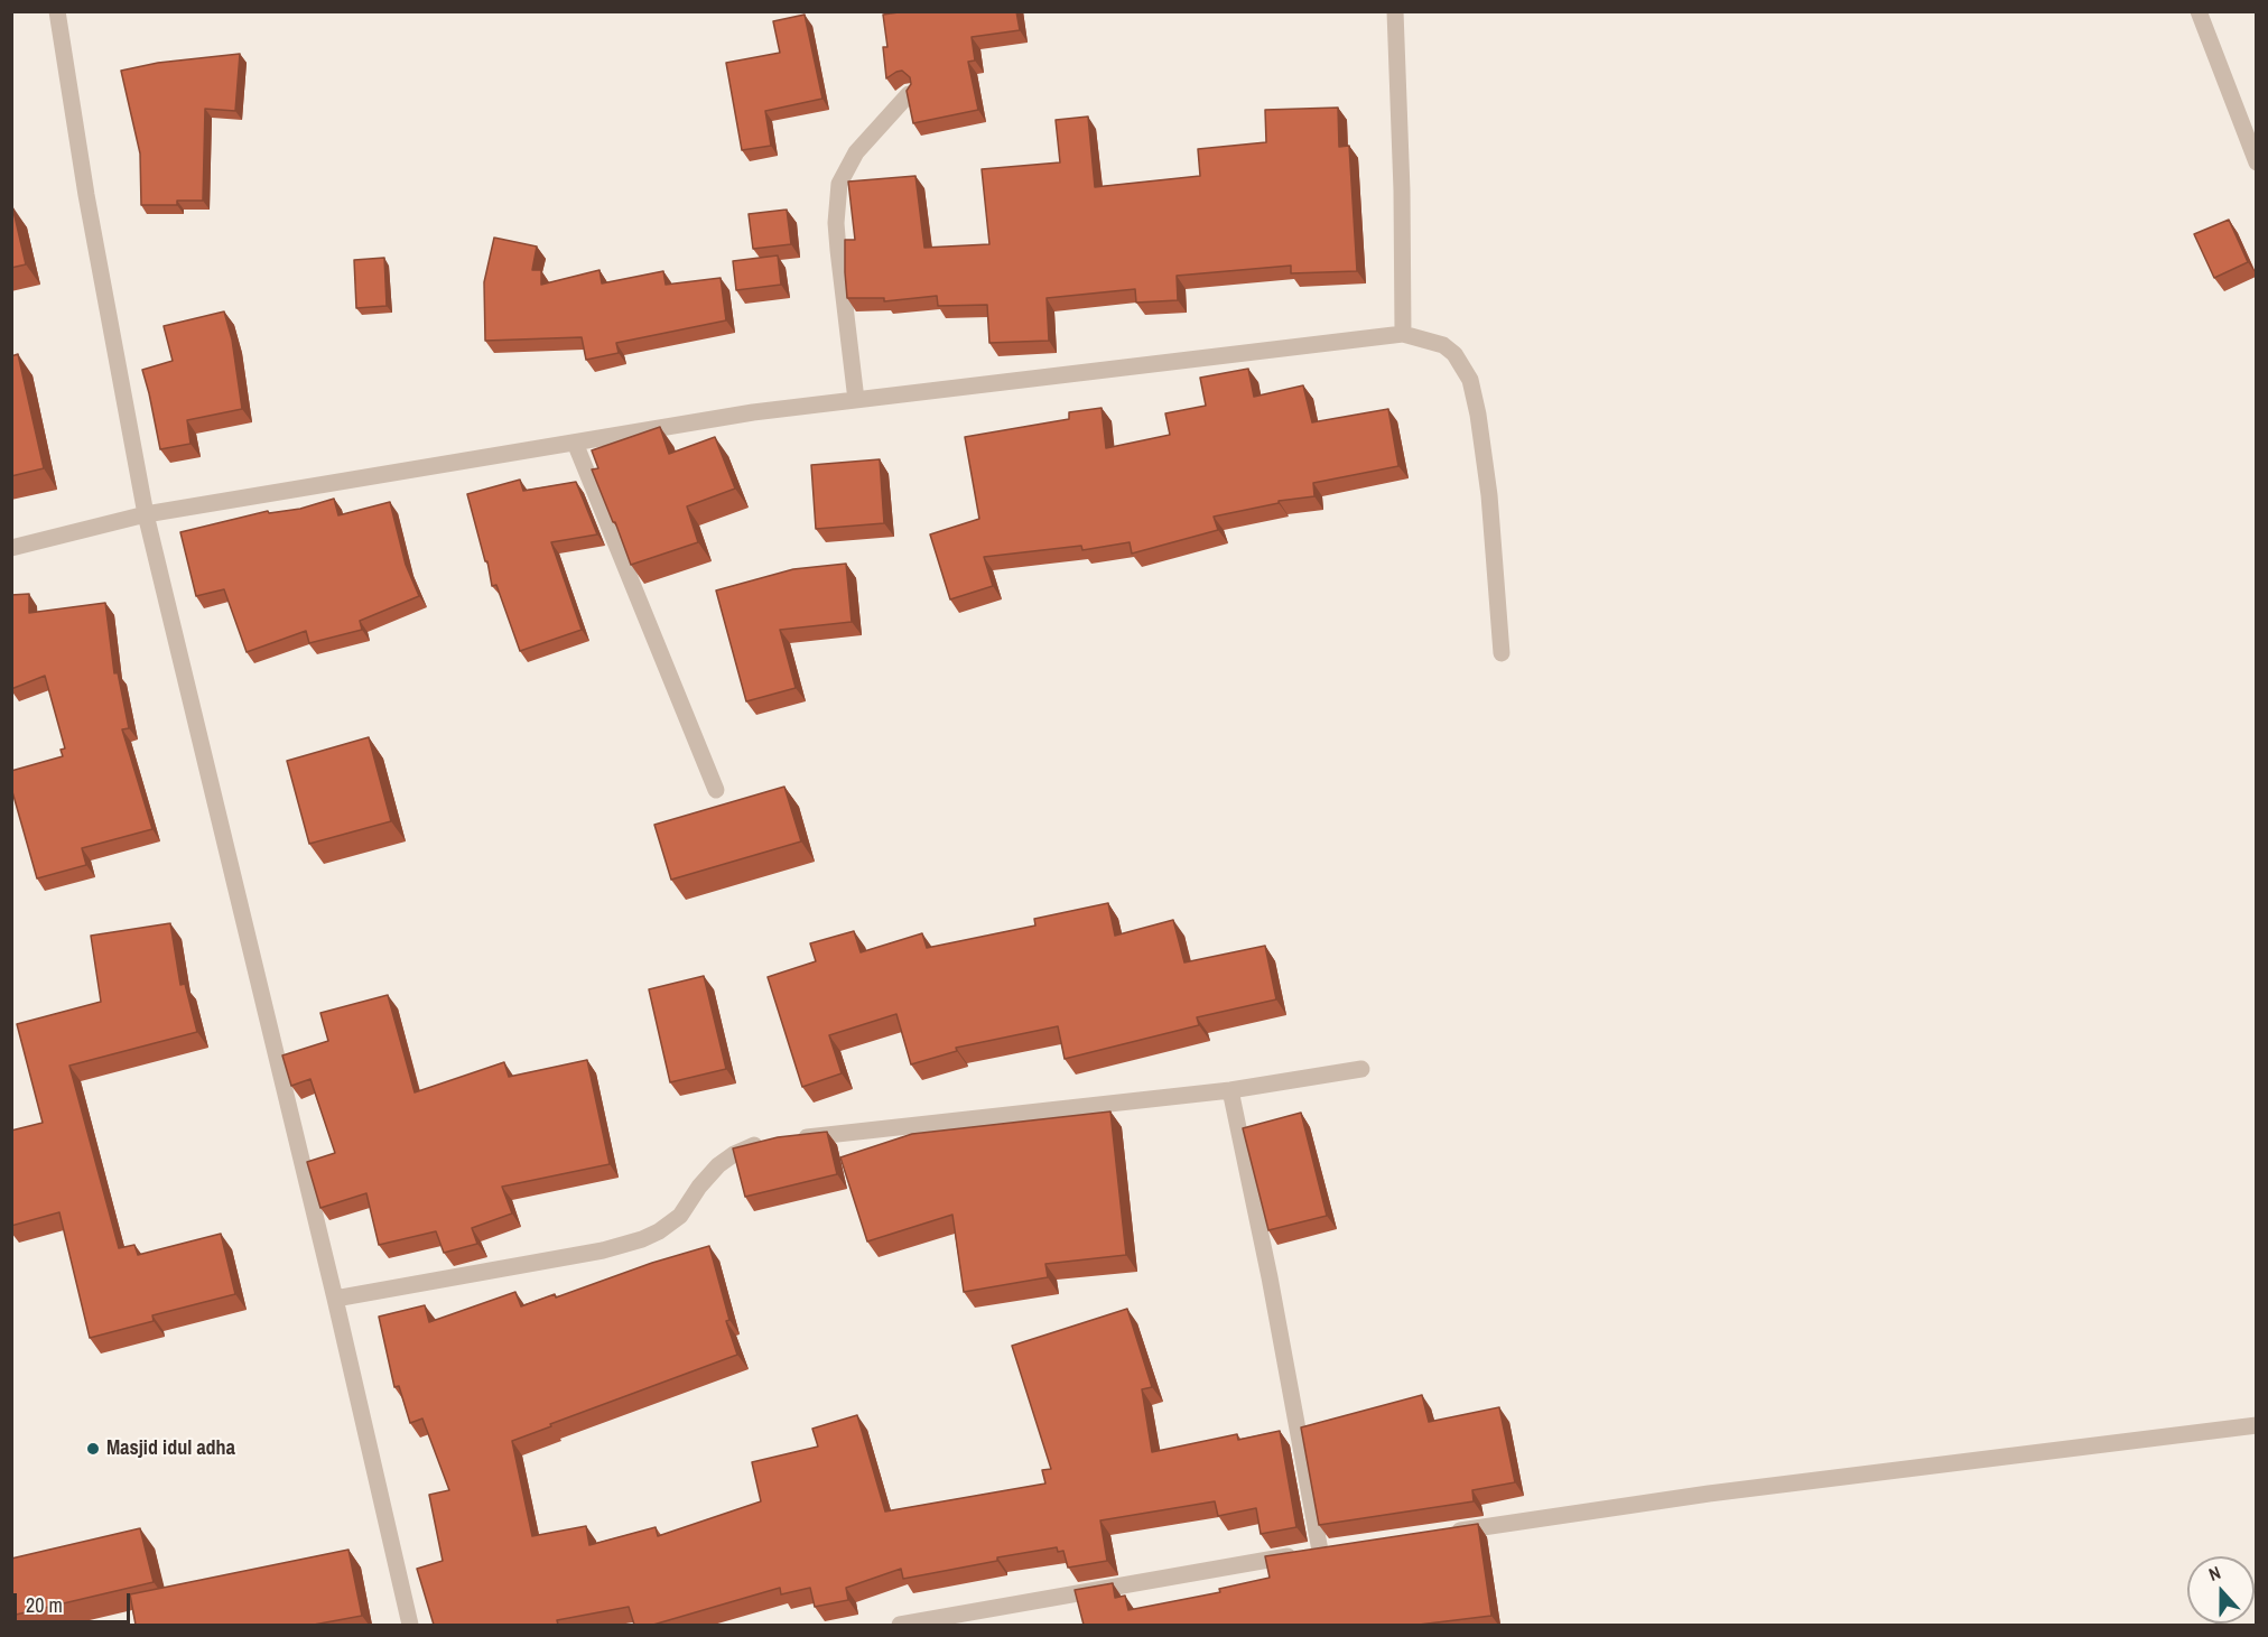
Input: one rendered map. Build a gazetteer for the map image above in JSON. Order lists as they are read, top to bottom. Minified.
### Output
{"places":["Masjid idul adha"],"scale_bar":"20 m","north":"top"}
